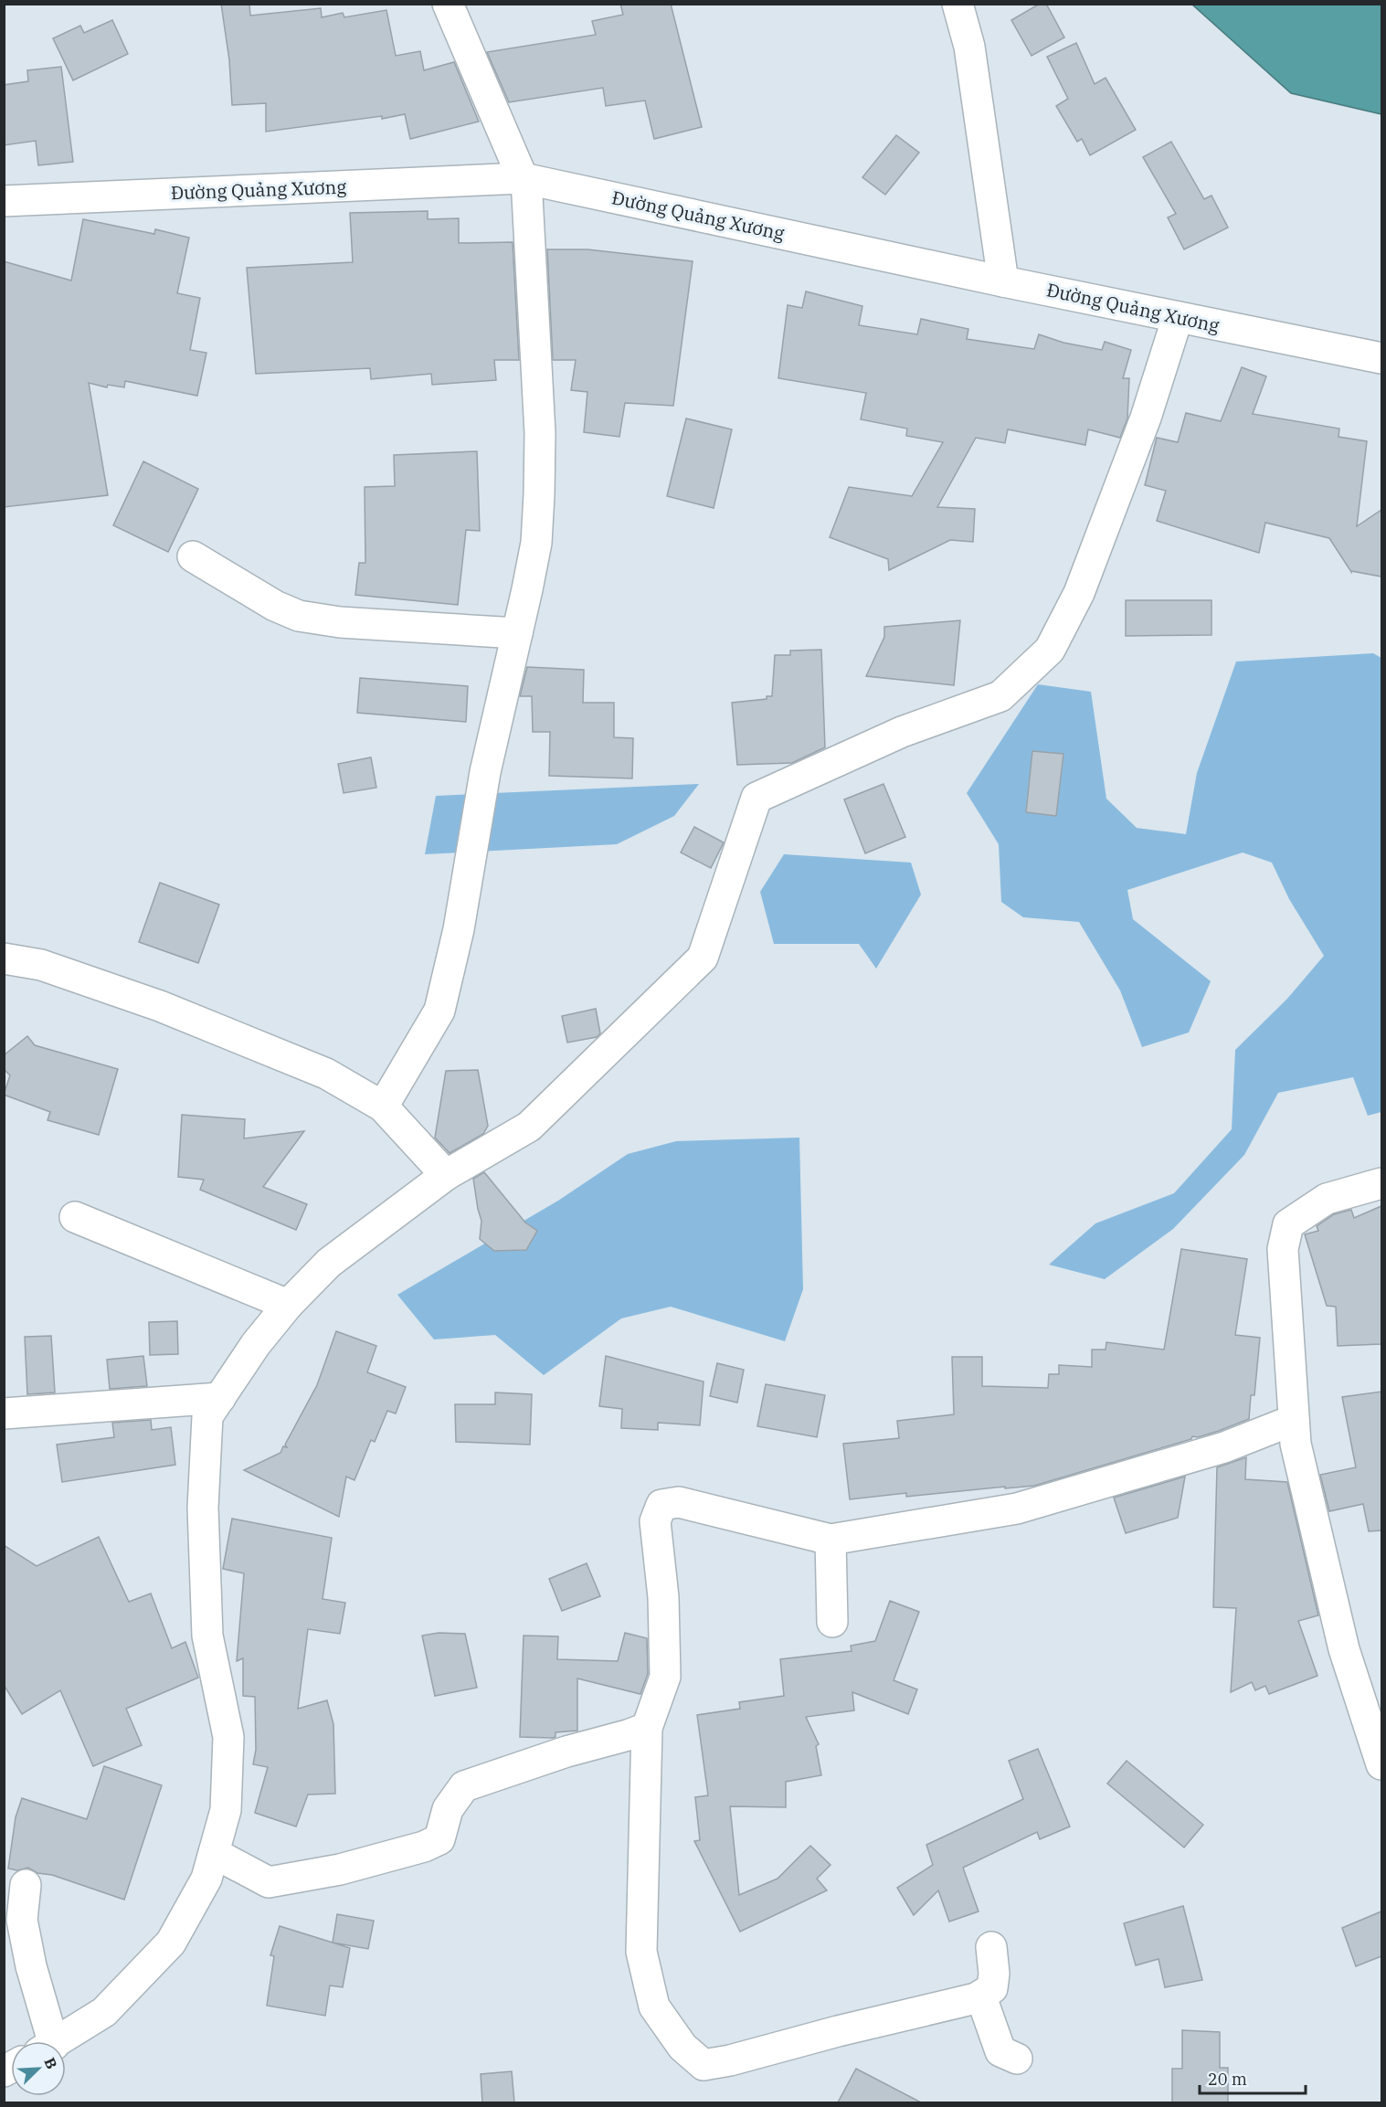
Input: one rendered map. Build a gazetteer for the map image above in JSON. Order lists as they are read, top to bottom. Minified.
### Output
{"streets":{"street":["Đường Quảng Xương"]},"scale_bar":"20 m","north":"top right"}
